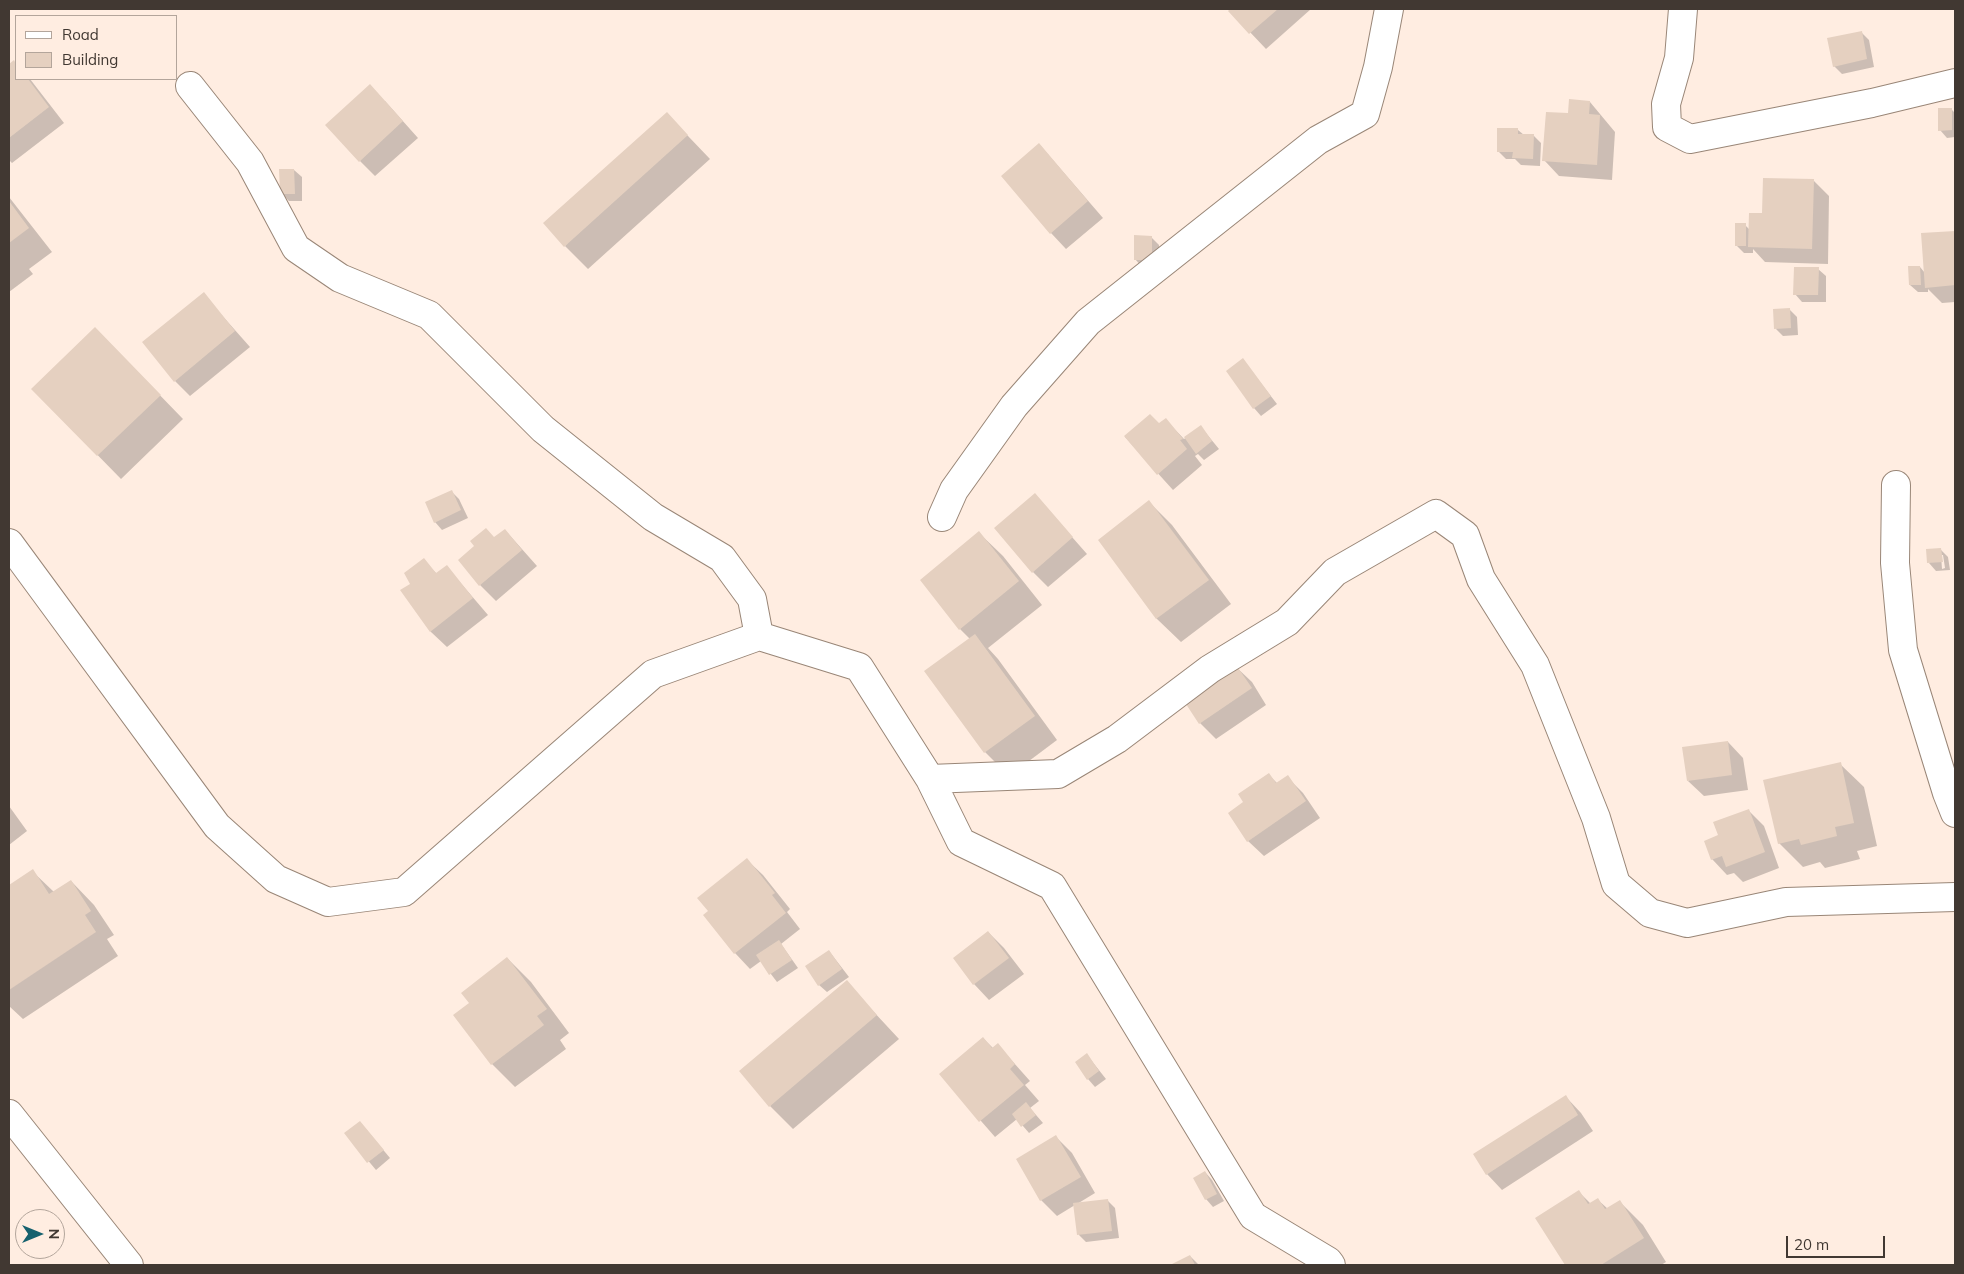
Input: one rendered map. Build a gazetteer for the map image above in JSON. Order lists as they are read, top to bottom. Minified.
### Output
{"legend":["Road","Building"],"scale_bar":"20 m","north":"right"}
